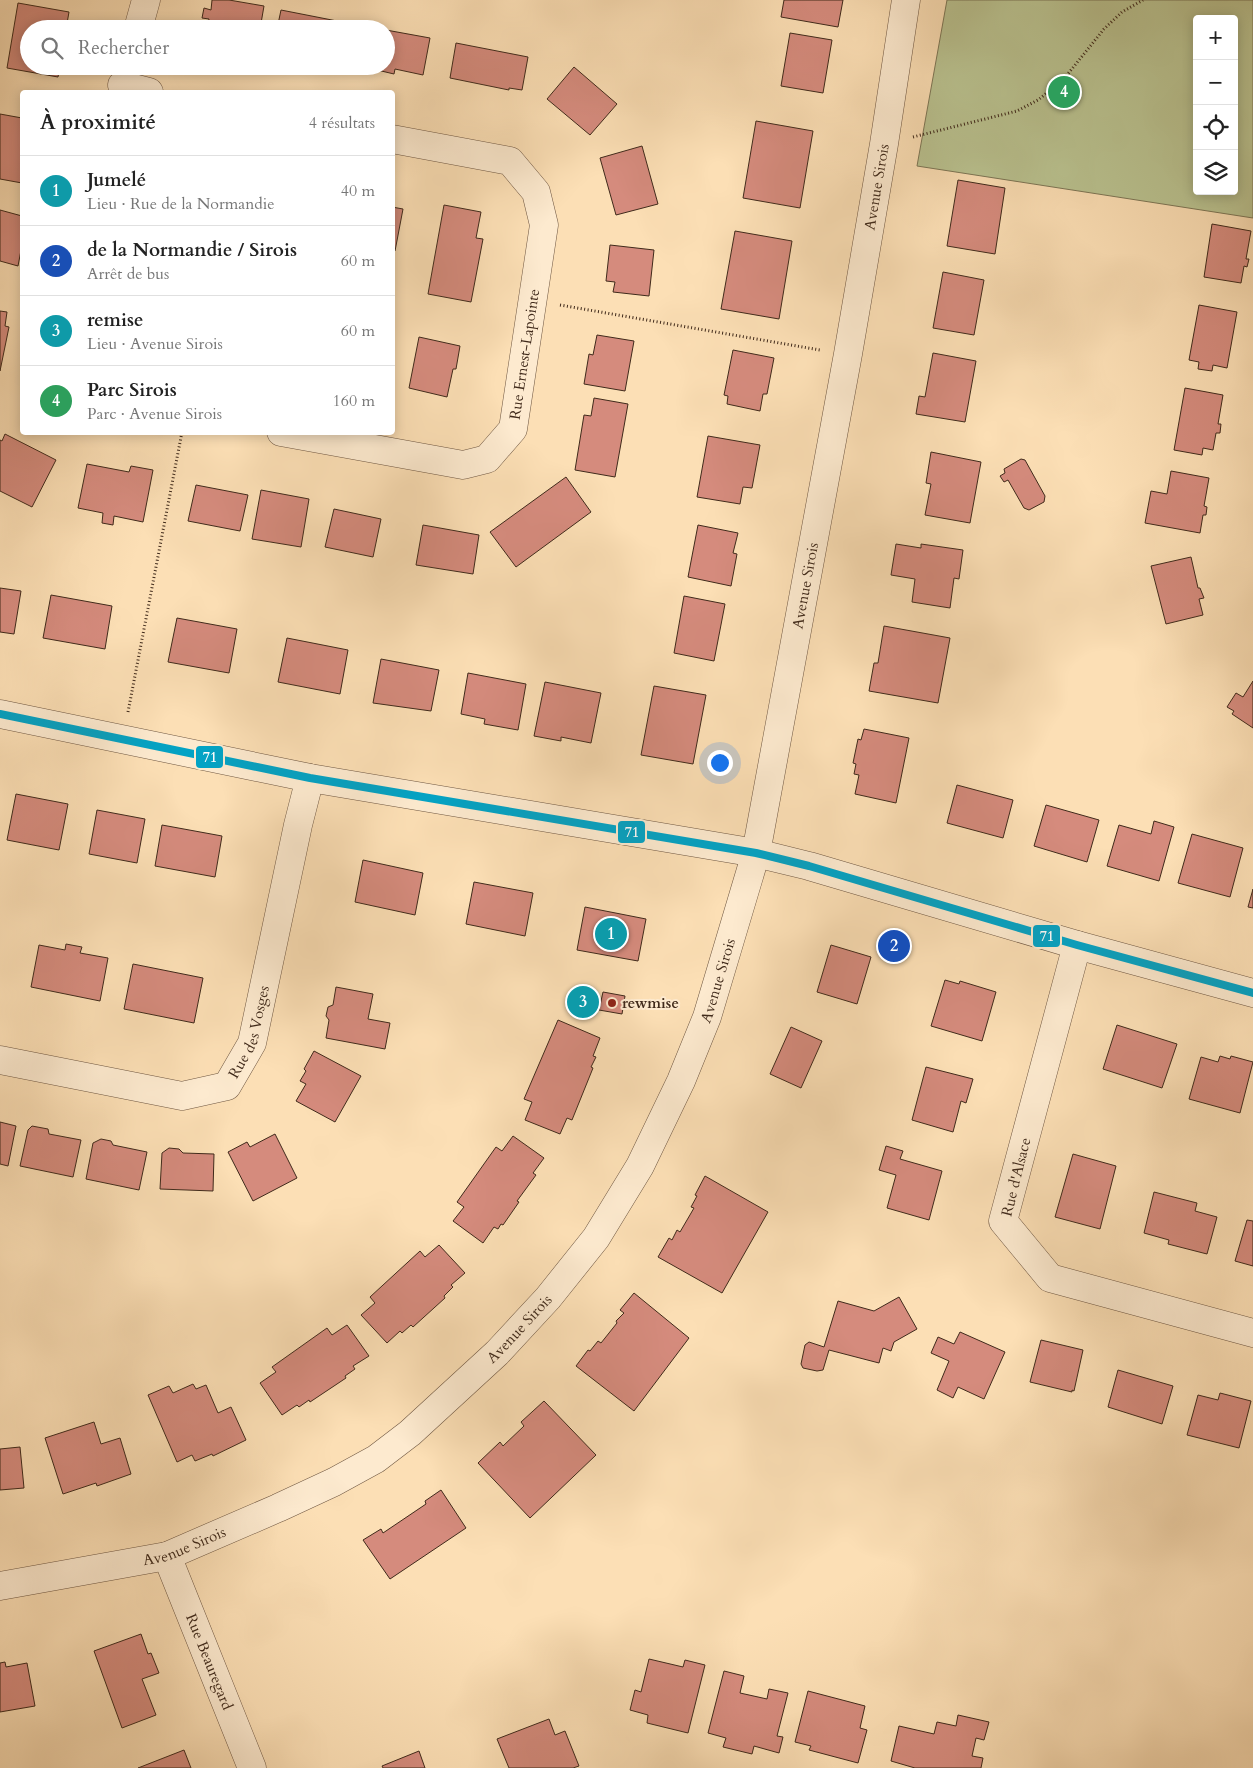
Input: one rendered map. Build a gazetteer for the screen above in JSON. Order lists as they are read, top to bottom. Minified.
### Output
{"streets":{"street":["Avenue Sirois","Rue Ernest-Lapointe","Rue des Vosges","Rue d'Alsace","Rue Beauregard"]},"crossings":[["Avenue Sirois","Rue Beauregard"]],"places":["rewmise"],"lines":["transit line 71"],"page":{"map_buttons":["+","−"],"search":"Rechercher","pins":["4","1","2","3"],"heading":["À proximité","4 résultats"],"list":[{"mark":"1","name":"Jumelé","note":"Lieu · Rue de la Normandie","value":"40 m"},{"mark":"2","name":"de la Normandie / Sirois","note":"Arrêt de bus","value":"60 m"},{"mark":"3","name":"remise","note":"Lieu · Avenue Sirois","value":"60 m"},{"mark":"4","name":"Parc Sirois","note":"Parc · Avenue Sirois","value":"160 m"}]}}
